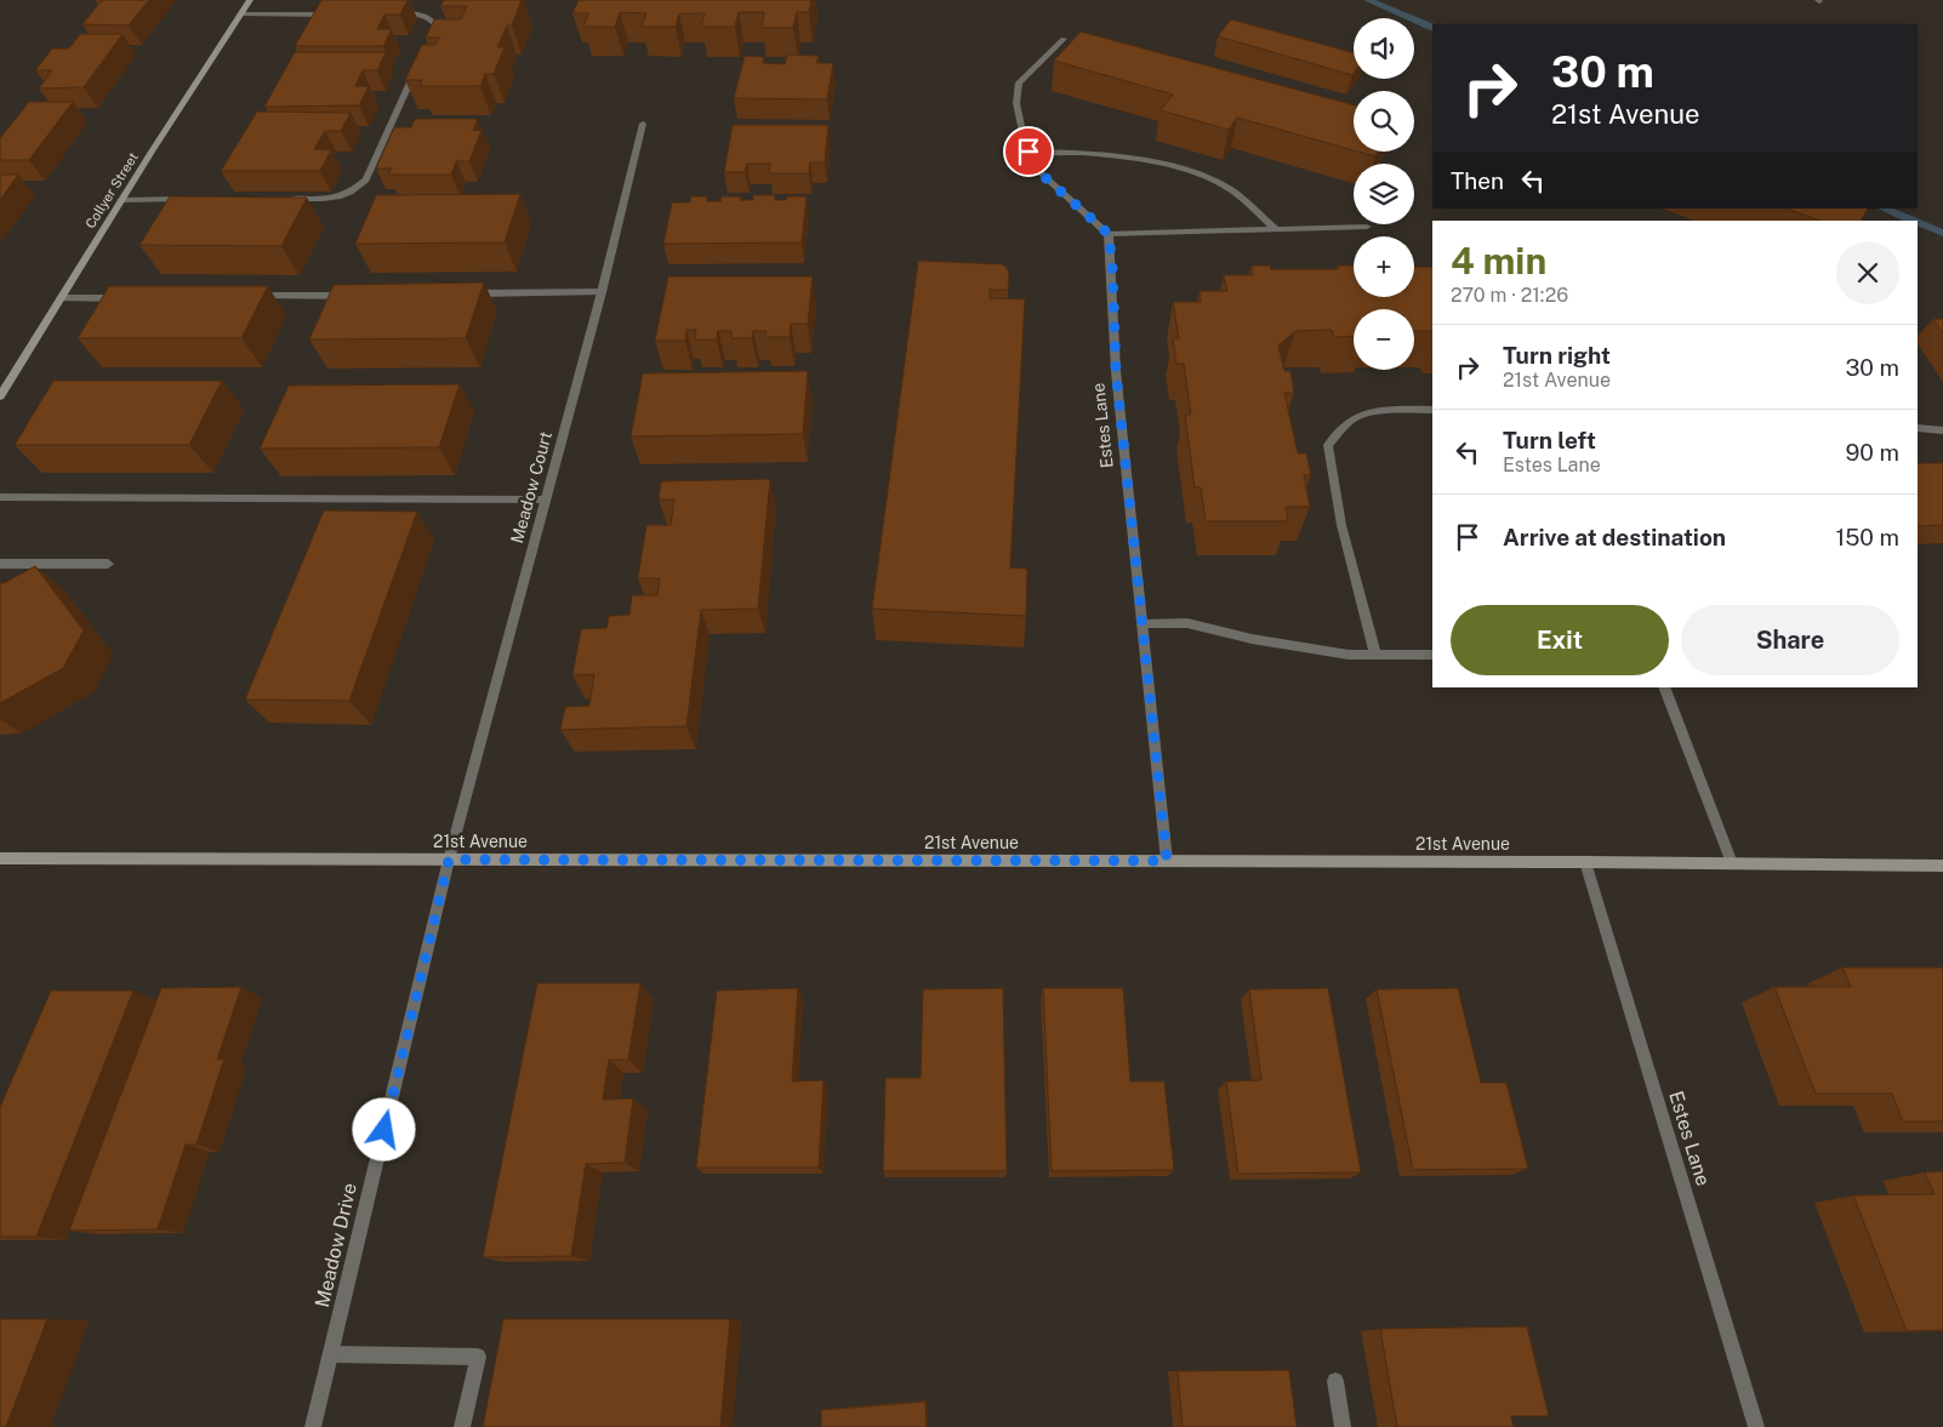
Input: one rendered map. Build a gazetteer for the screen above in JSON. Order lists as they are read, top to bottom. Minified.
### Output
{"streets":{"street":["Collyer Street","Estes Lane","Meadow Court","21st Avenue","Meadow Drive"]},"crossings":[["Estes Lane","21st Avenue"],["Meadow Court","21st Avenue"],["Meadow Court","Meadow Drive"],["21st Avenue","Meadow Drive"]],"page":{"map_buttons":["+","−"],"turn":["30 m","21st Avenue"],"then":"Then","heading":["4 min","270 m · 21:26"],"list":[{"name":"Turn right","note":"21st Avenue","value":"30 m"},{"name":"Turn left","note":"Estes Lane","value":"90 m"},{"name":"Arrive at destination","value":"150 m"}],"buttons":["Exit","Share"]}}
